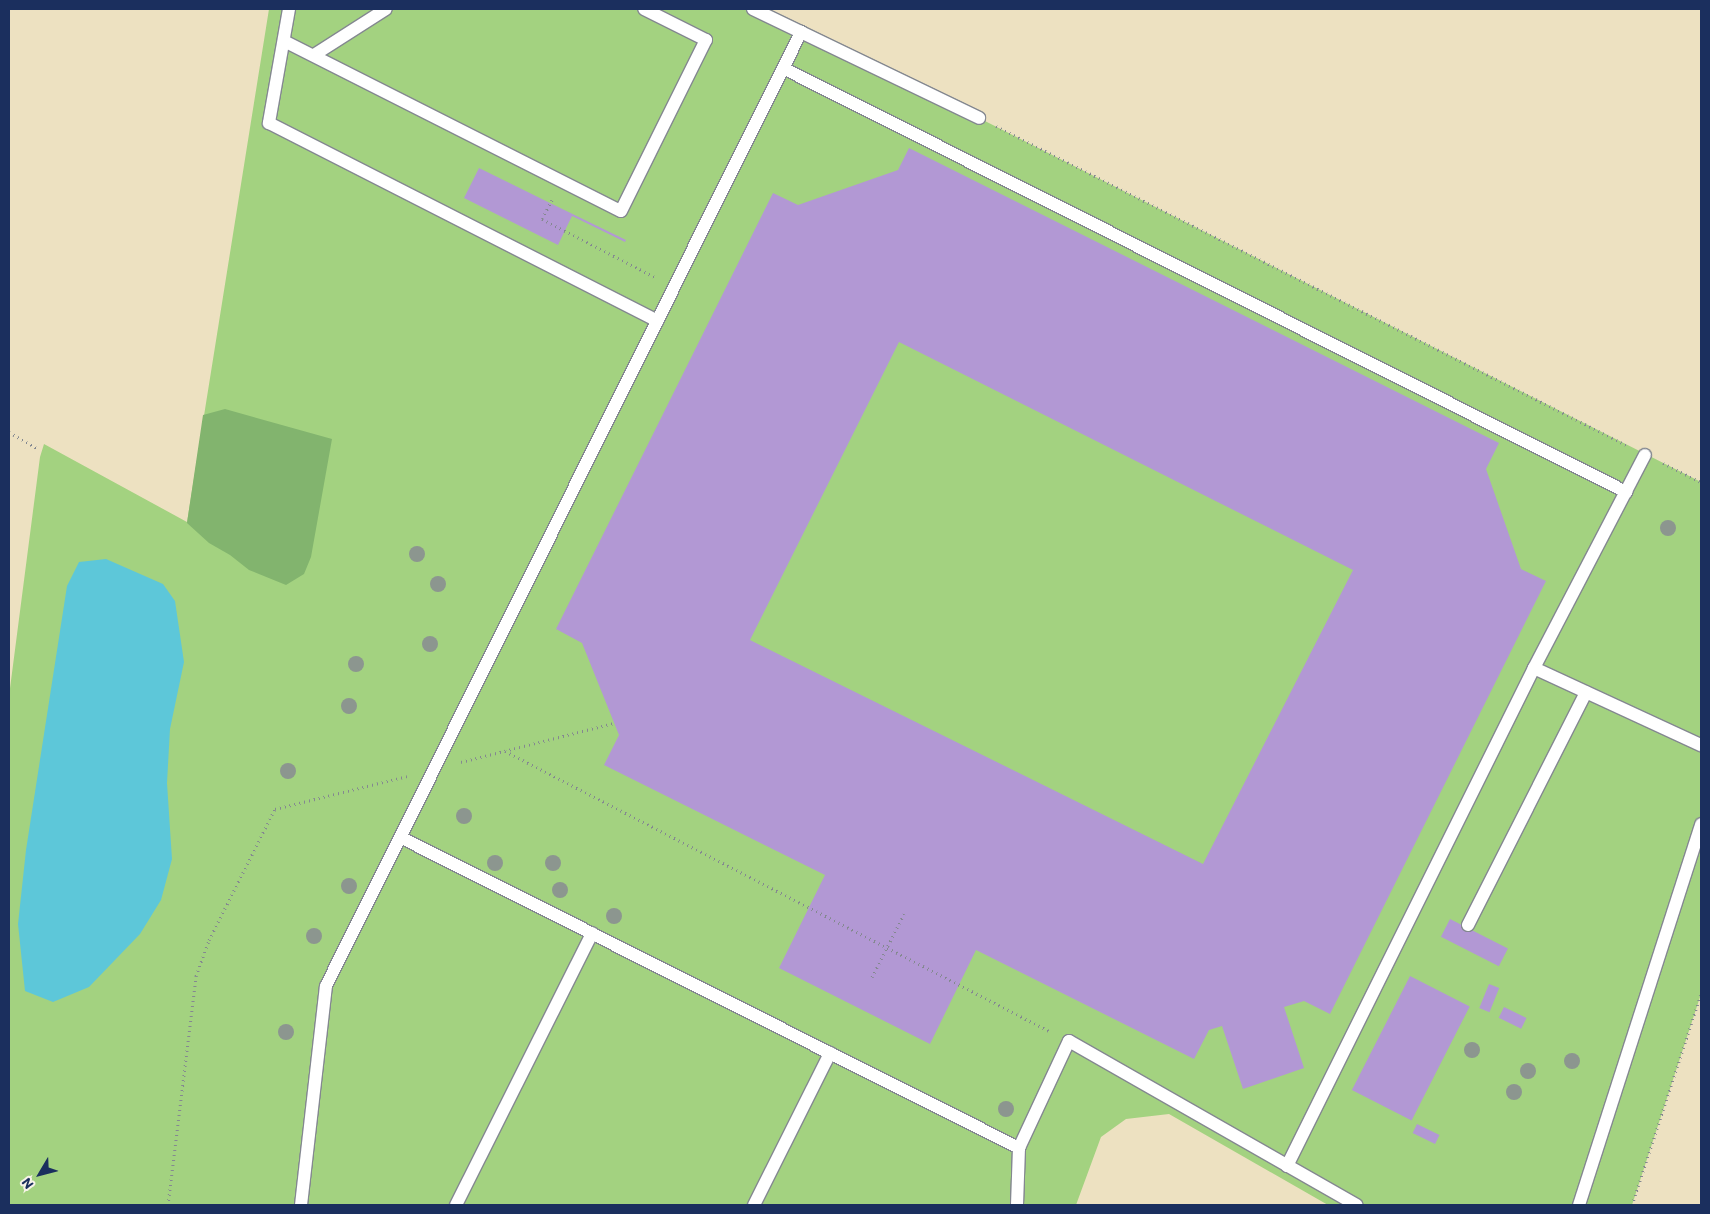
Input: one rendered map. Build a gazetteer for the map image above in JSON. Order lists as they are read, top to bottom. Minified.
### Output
{"north":"bottom left"}
